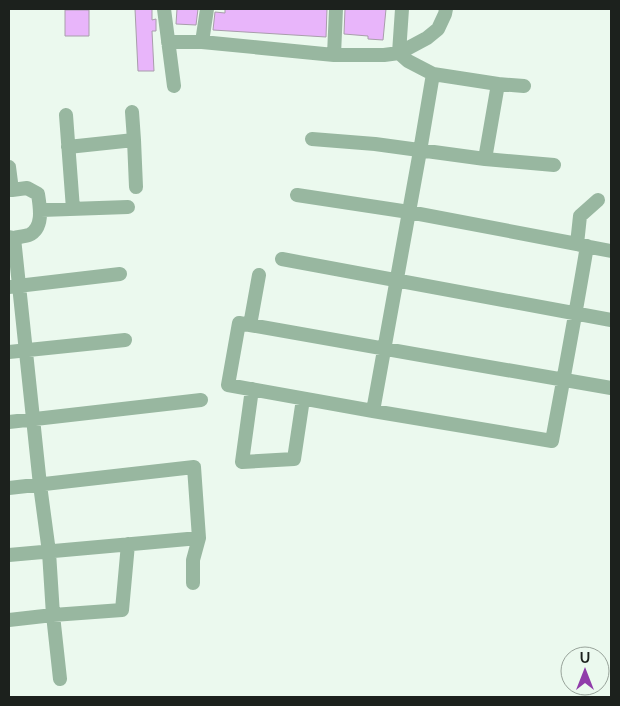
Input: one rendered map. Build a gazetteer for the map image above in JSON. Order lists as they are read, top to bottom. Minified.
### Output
{"north":"top"}
